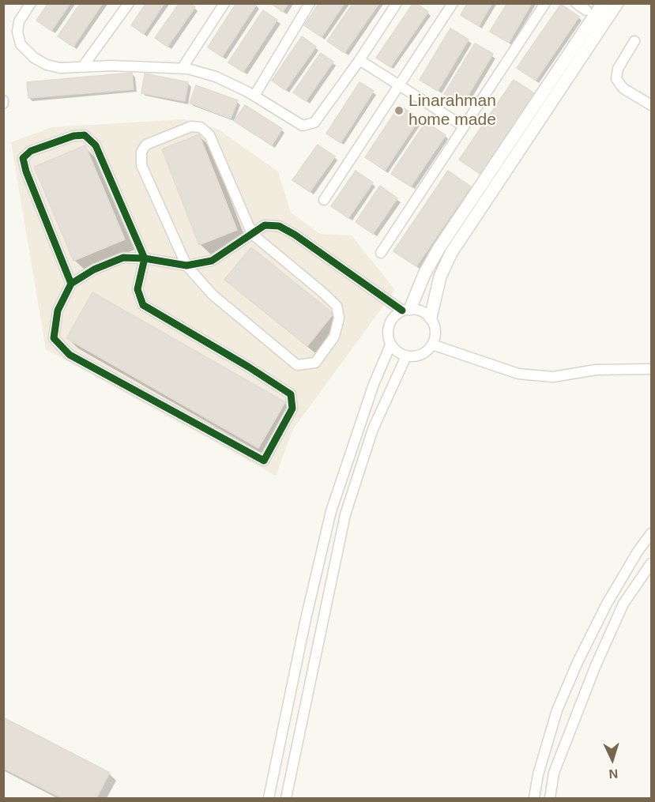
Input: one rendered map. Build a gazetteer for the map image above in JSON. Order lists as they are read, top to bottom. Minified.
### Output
{"places":["Linarahman home made"],"north":"bottom"}
